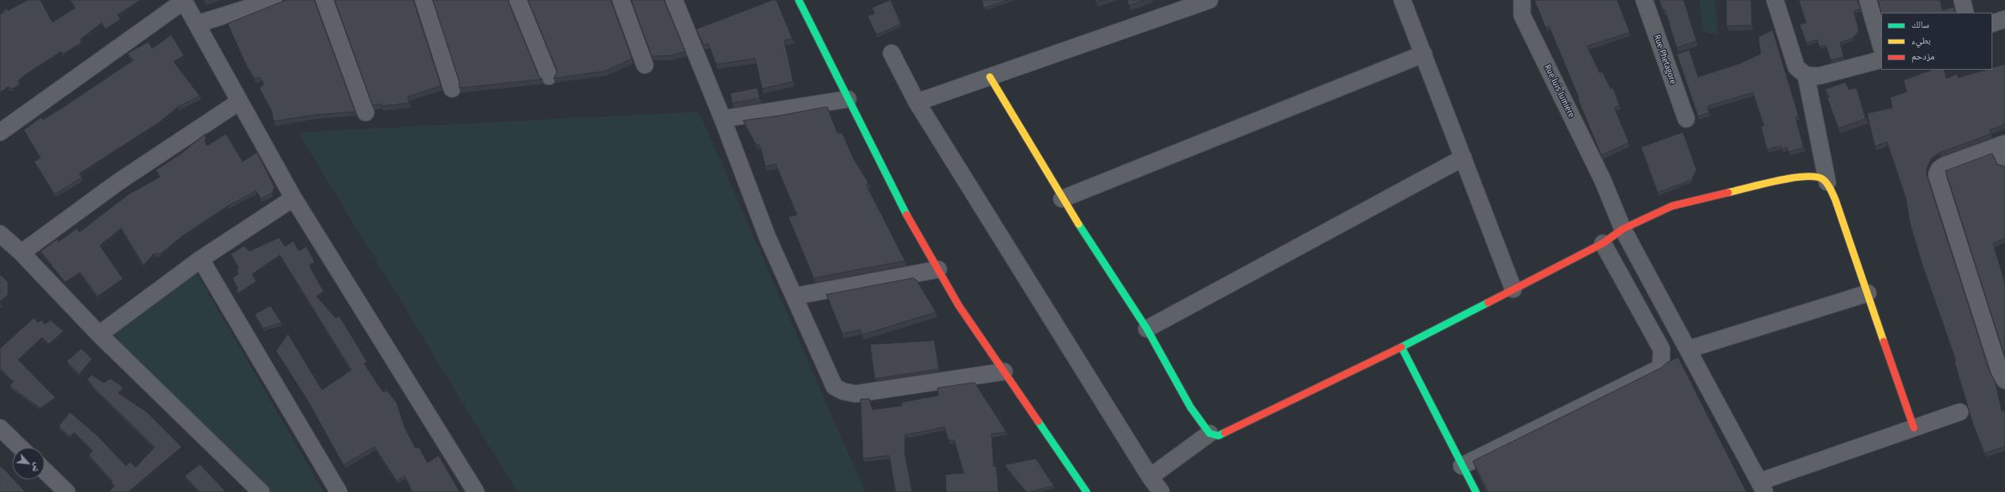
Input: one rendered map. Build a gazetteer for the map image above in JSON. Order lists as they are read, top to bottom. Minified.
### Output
{"streets":{"street":["Rue Phetagore","Rue luis lumiere"]},"legend":["سالك","بطيء","مزدحم"],"north":"bottom right"}
